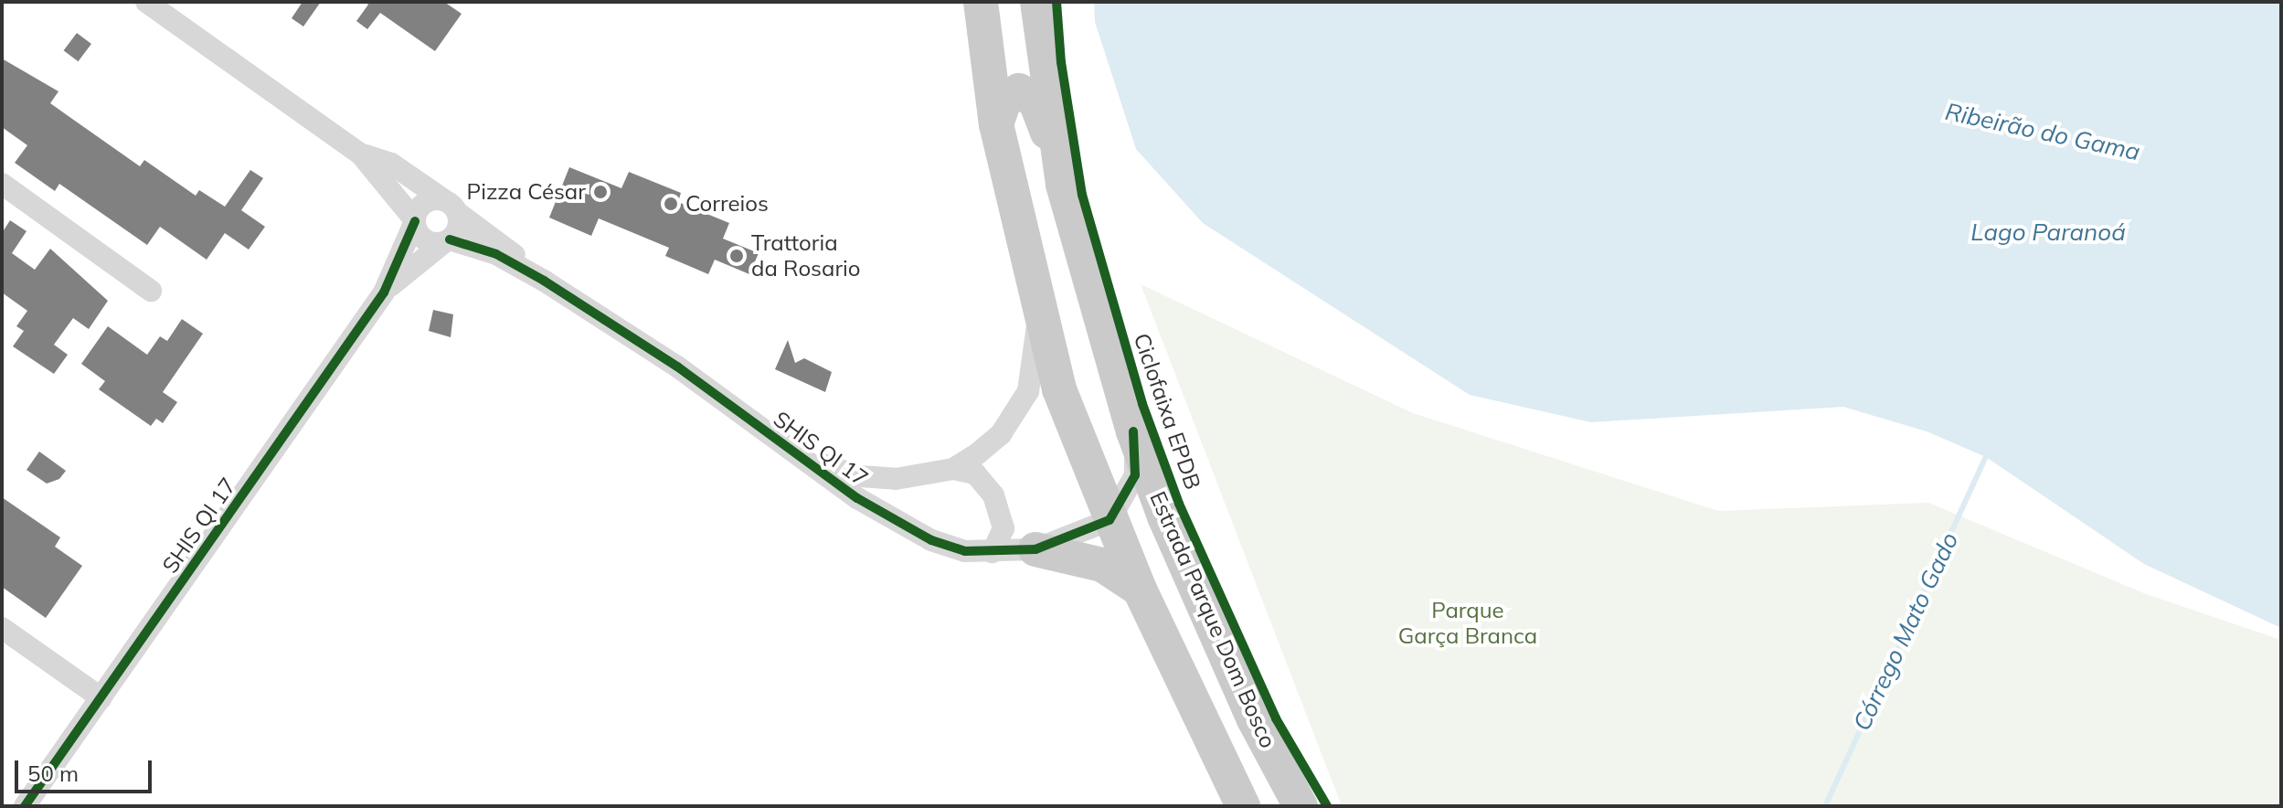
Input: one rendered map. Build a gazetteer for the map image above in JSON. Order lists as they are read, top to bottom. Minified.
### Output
{"streets":{"main road":["Estrada Parque Dom Bosco"],"street":["SHIS QI 17"],"cycle path":["Ciclofaixa EPDB"]},"water":["Ribeirão do Gama","Lago Paranoá","Córrego Mato Gado"],"parks":["Parque Garça Branca"],"places":["Pizza César","Correios","Trattoria da Rosario"],"scale_bar":"50 m"}
